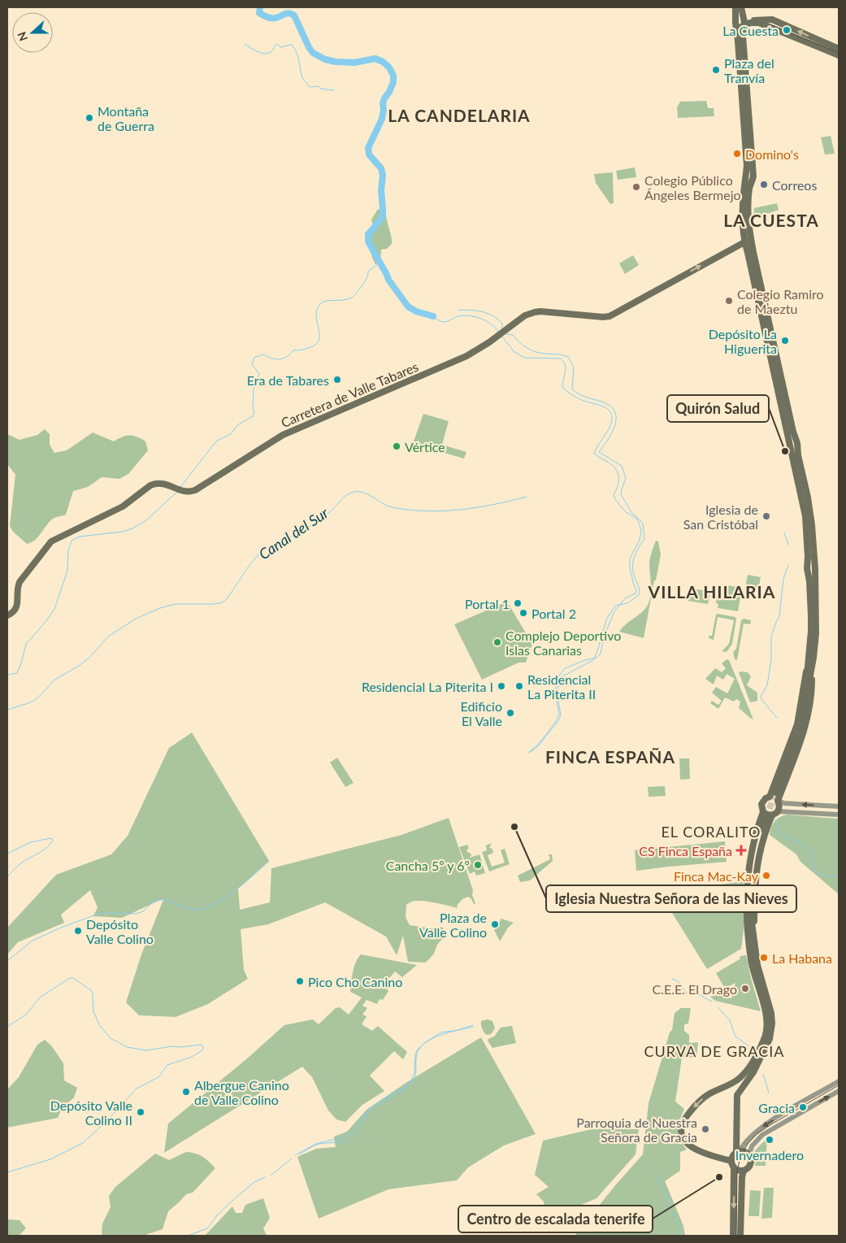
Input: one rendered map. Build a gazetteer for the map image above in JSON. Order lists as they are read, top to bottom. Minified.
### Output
{"streets":{"main road":["Carretera de Valle Tabares"]},"one_way":["Carretera de Valle Tabares"],"districts":["LA CANDELARIA","LA CUESTA","VILLA HILARIA","FINCA ESPAÑA","EL CORALITO","CURVA DE GRACIA"],"water":["Canal del Sur"],"places":{"other":["La Cuesta","Plaza del Tranvía","Montaña de Guerra","Domino's","Correos","Colegio Público Ángeles Bermejo","Colegio Ramiro de Maeztu","Depósito La Higuerita","Era de Tabares","Vértice","Quirón Salud","Iglesia de San Cristóbal","Portal 1","Portal 2","Complejo Deportivo Islas Canarias","Residencial La Piterita I","Residencial La Piterita II","Edificio El Valle","Iglesia Nuestra Señora de las Nieves","Cancha 5º y 6º","Finca Mac-Kay","Plaza de Valle Colino","Depósito Valle Colino","La Habana","Pico Cho Canino","C.E.E. El Drago","Albergue Canino de Valle Colino","Gracia","Depósito Valle Colino II","Parroquia de Nuestra Señora de Gracia","Invernadero","Centro de escalada tenerife"],"health":["CS Finca España"]},"north":"left"}
